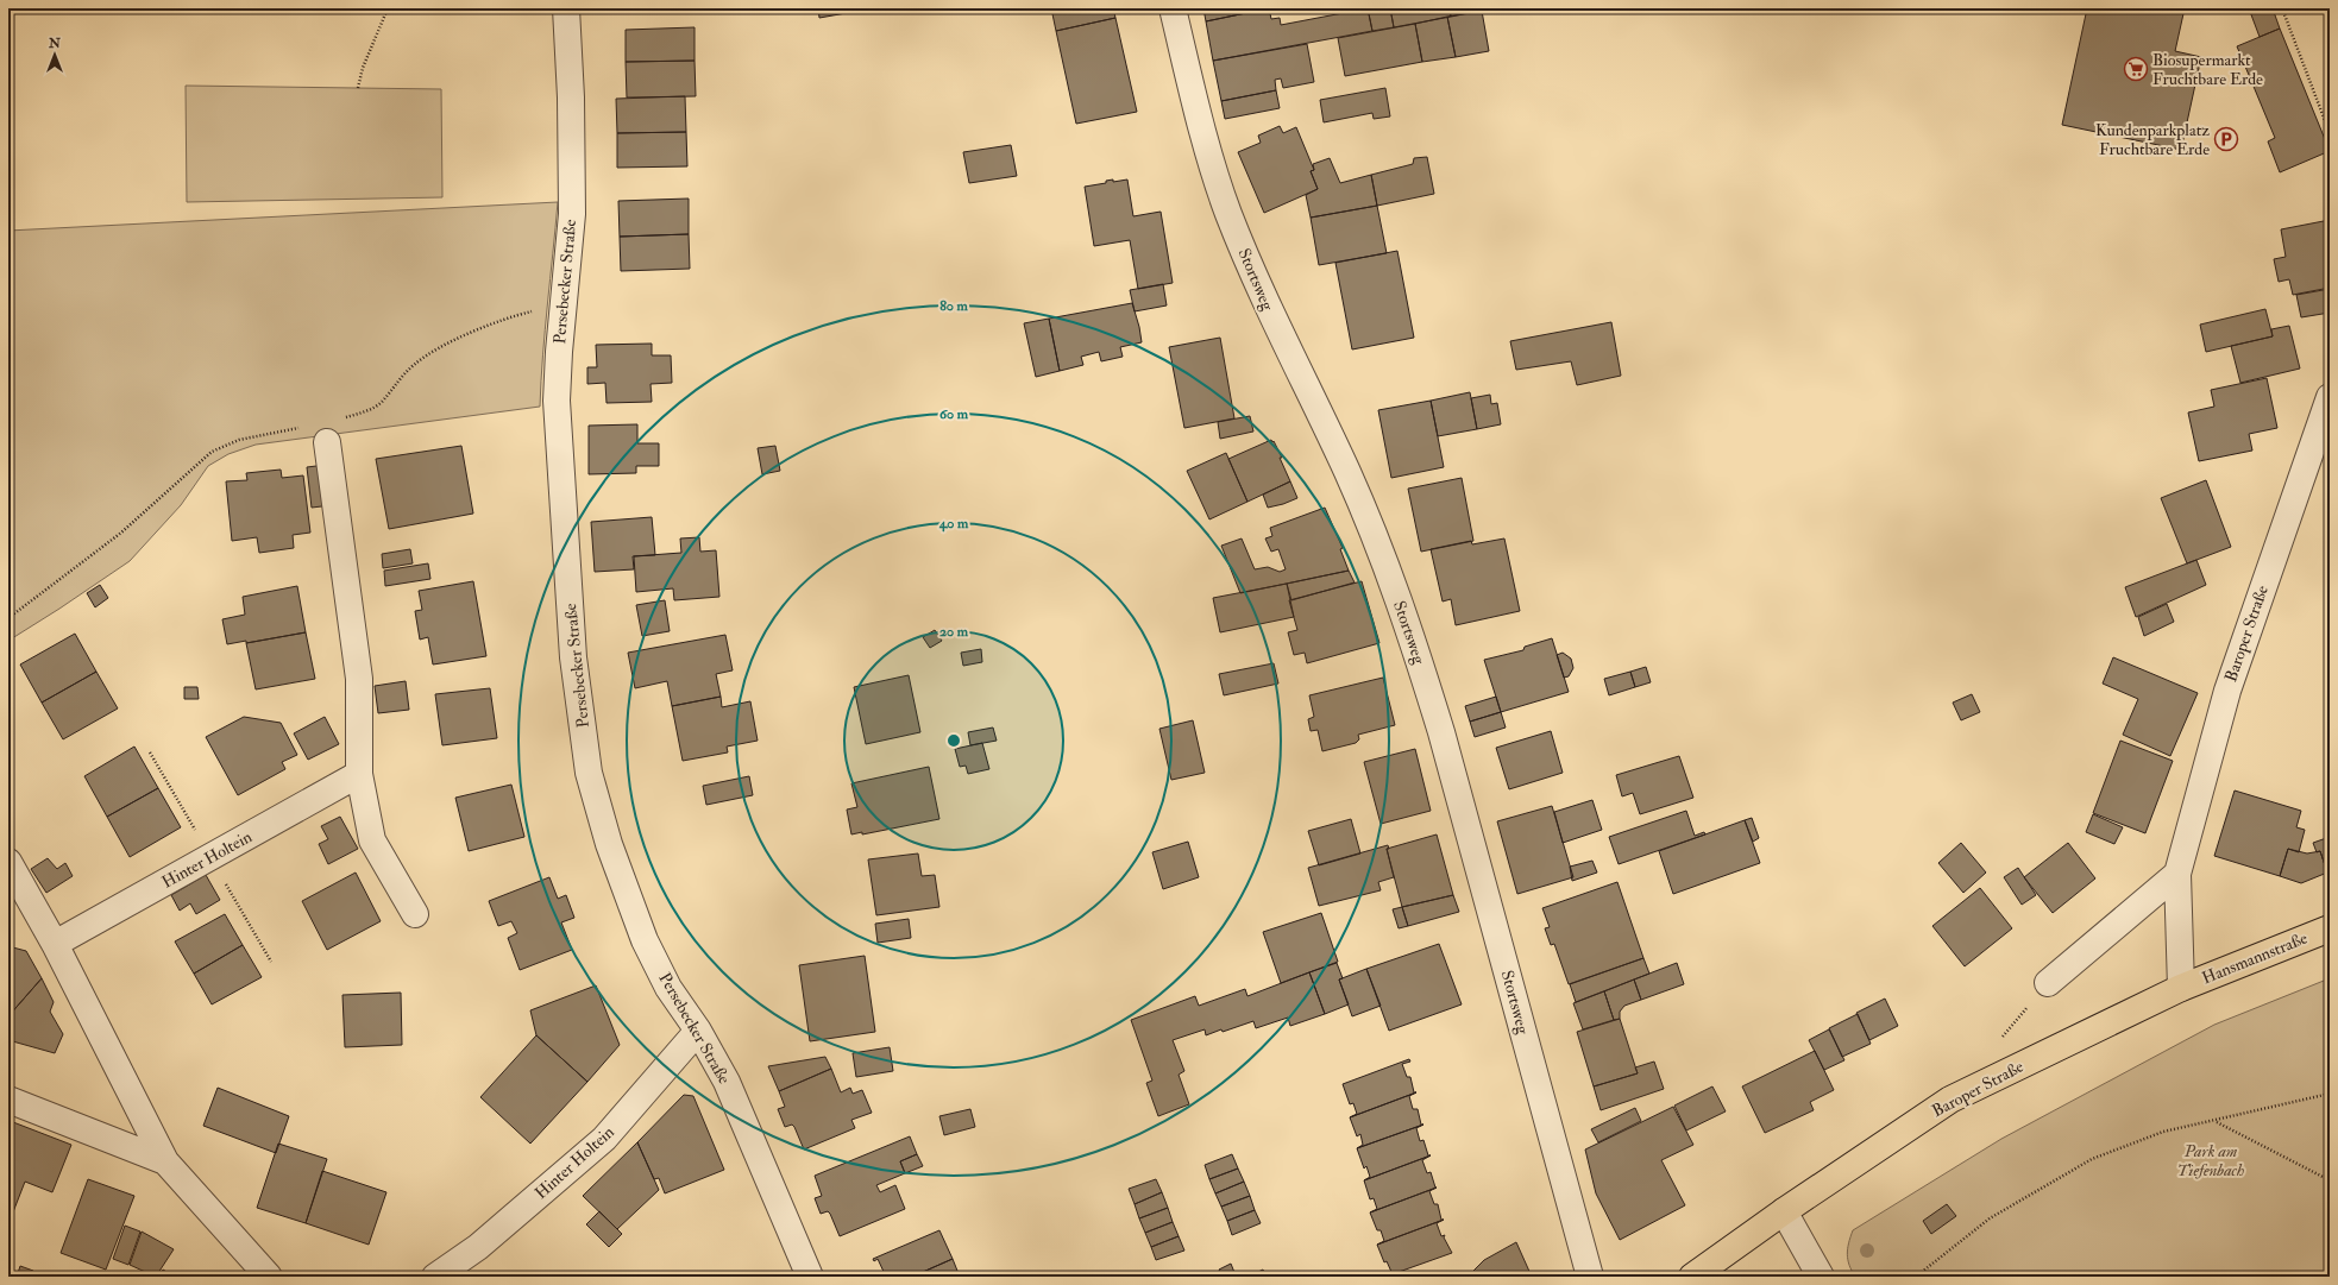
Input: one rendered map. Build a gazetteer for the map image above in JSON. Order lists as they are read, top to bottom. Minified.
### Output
{"streets":{"main road":["Baroper Straße","Hansmannstraße"],"street":["Stortsweg","Persebecker Straße","Hinter Holtein"]},"crossings":[["Persebecker Straße","Hinter Holtein"],["Baroper Straße","Hansmannstraße"]],"parks":["Park am Tiefenbach"],"places":{"supermarket":["Biosupermarkt Fruchtbare Erde"],"parking":["Kundenparkplatz Fruchtbare Erde"]},"north":"top","rings":["80 m","60 m","40 m","20 m"]}
